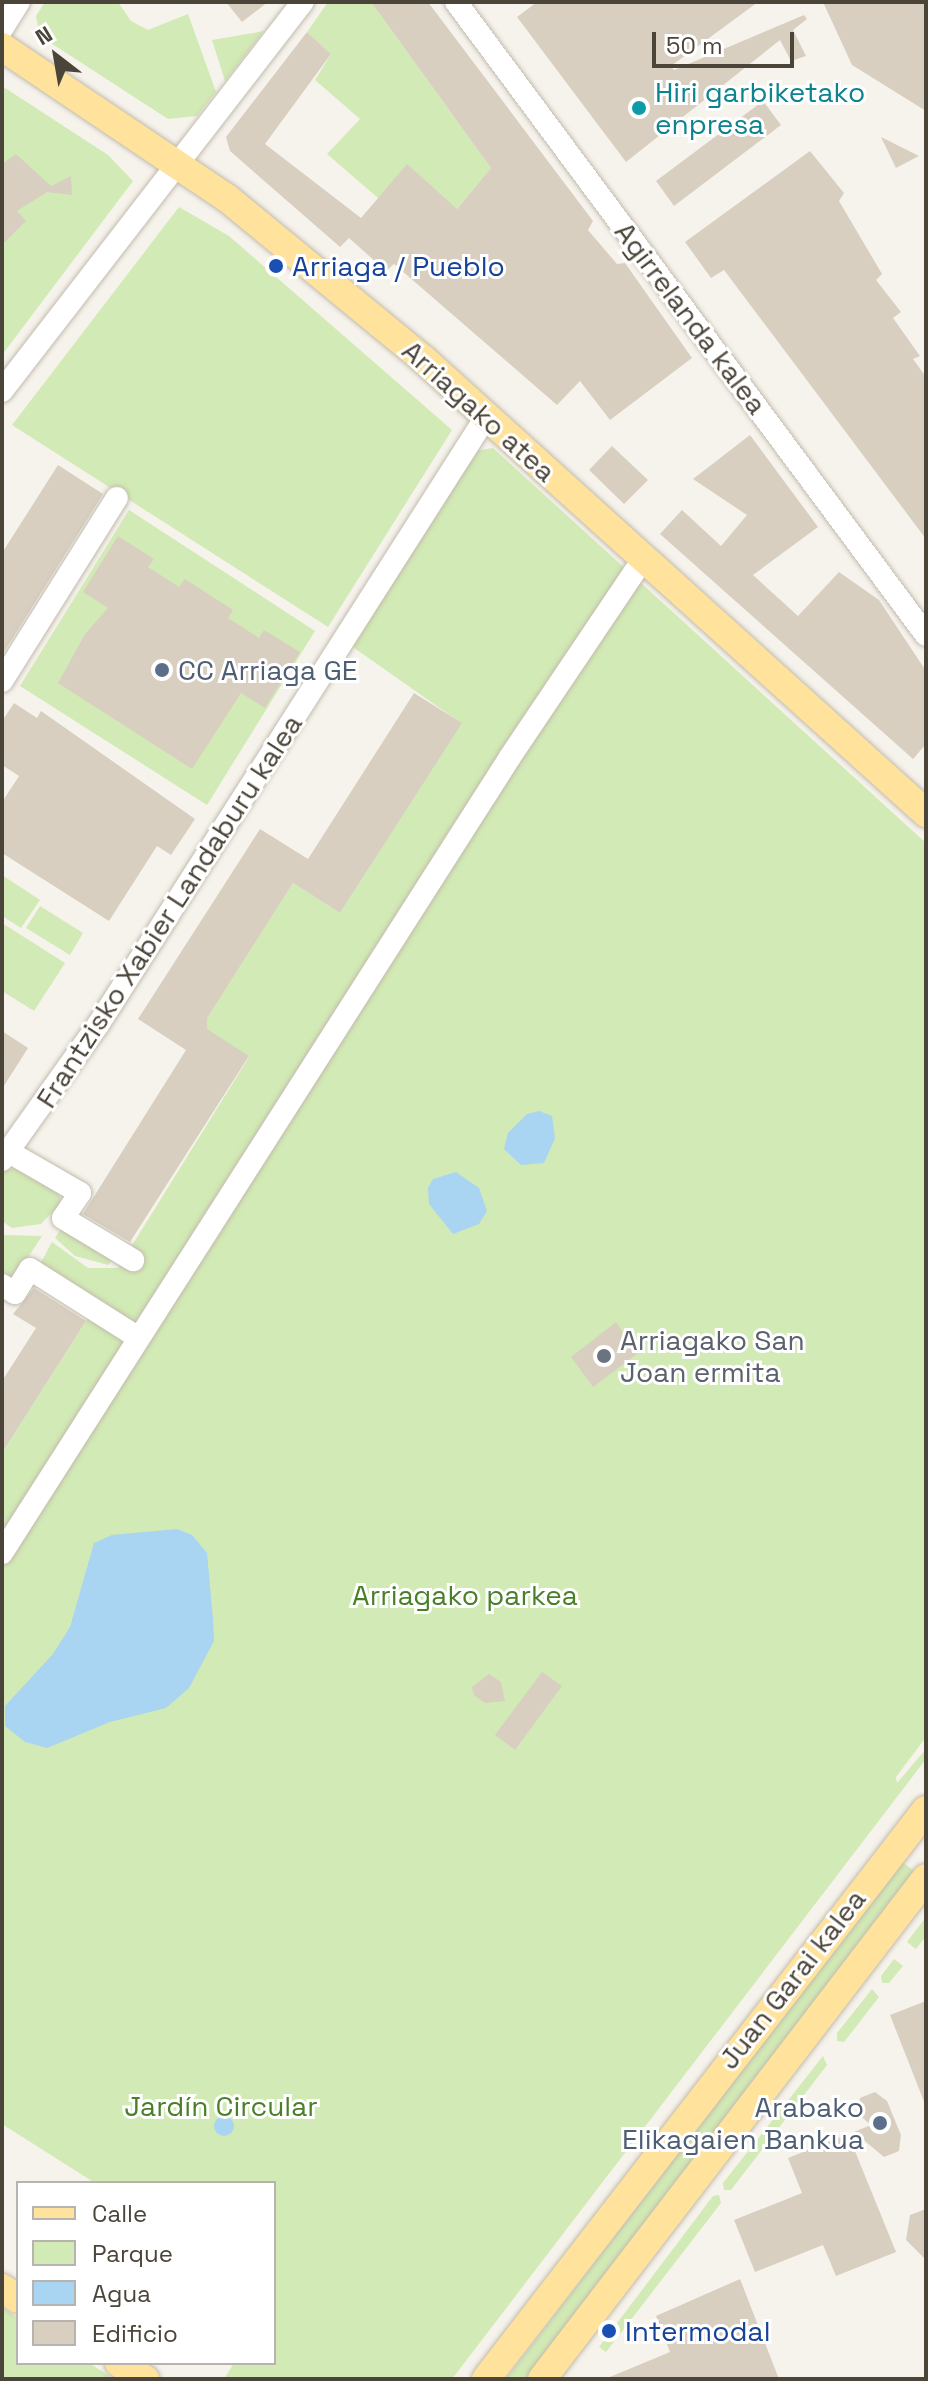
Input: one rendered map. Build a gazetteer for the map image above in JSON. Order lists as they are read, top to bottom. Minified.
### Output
{"streets":{"main road":["Arriagako atea","Juan Garai kalea"],"street":["Agirrelanda kalea","Frantzisko Xabier Landaburu kalea"]},"crossings":[["Arriagako atea","Frantzisko Xabier Landaburu kalea"]],"parks":["Arriagako parkea","Jardín Circular"],"places":["Hiri garbiketako enpresa","Arriaga / Pueblo","CC Arriaga GE","Arriagako San Joan ermita","Arabako Elikagaien Bankua","Intermodal"],"legend":["Calle","Parque","Agua","Edificio"],"scale_bar":"50 m","north":"top left"}
